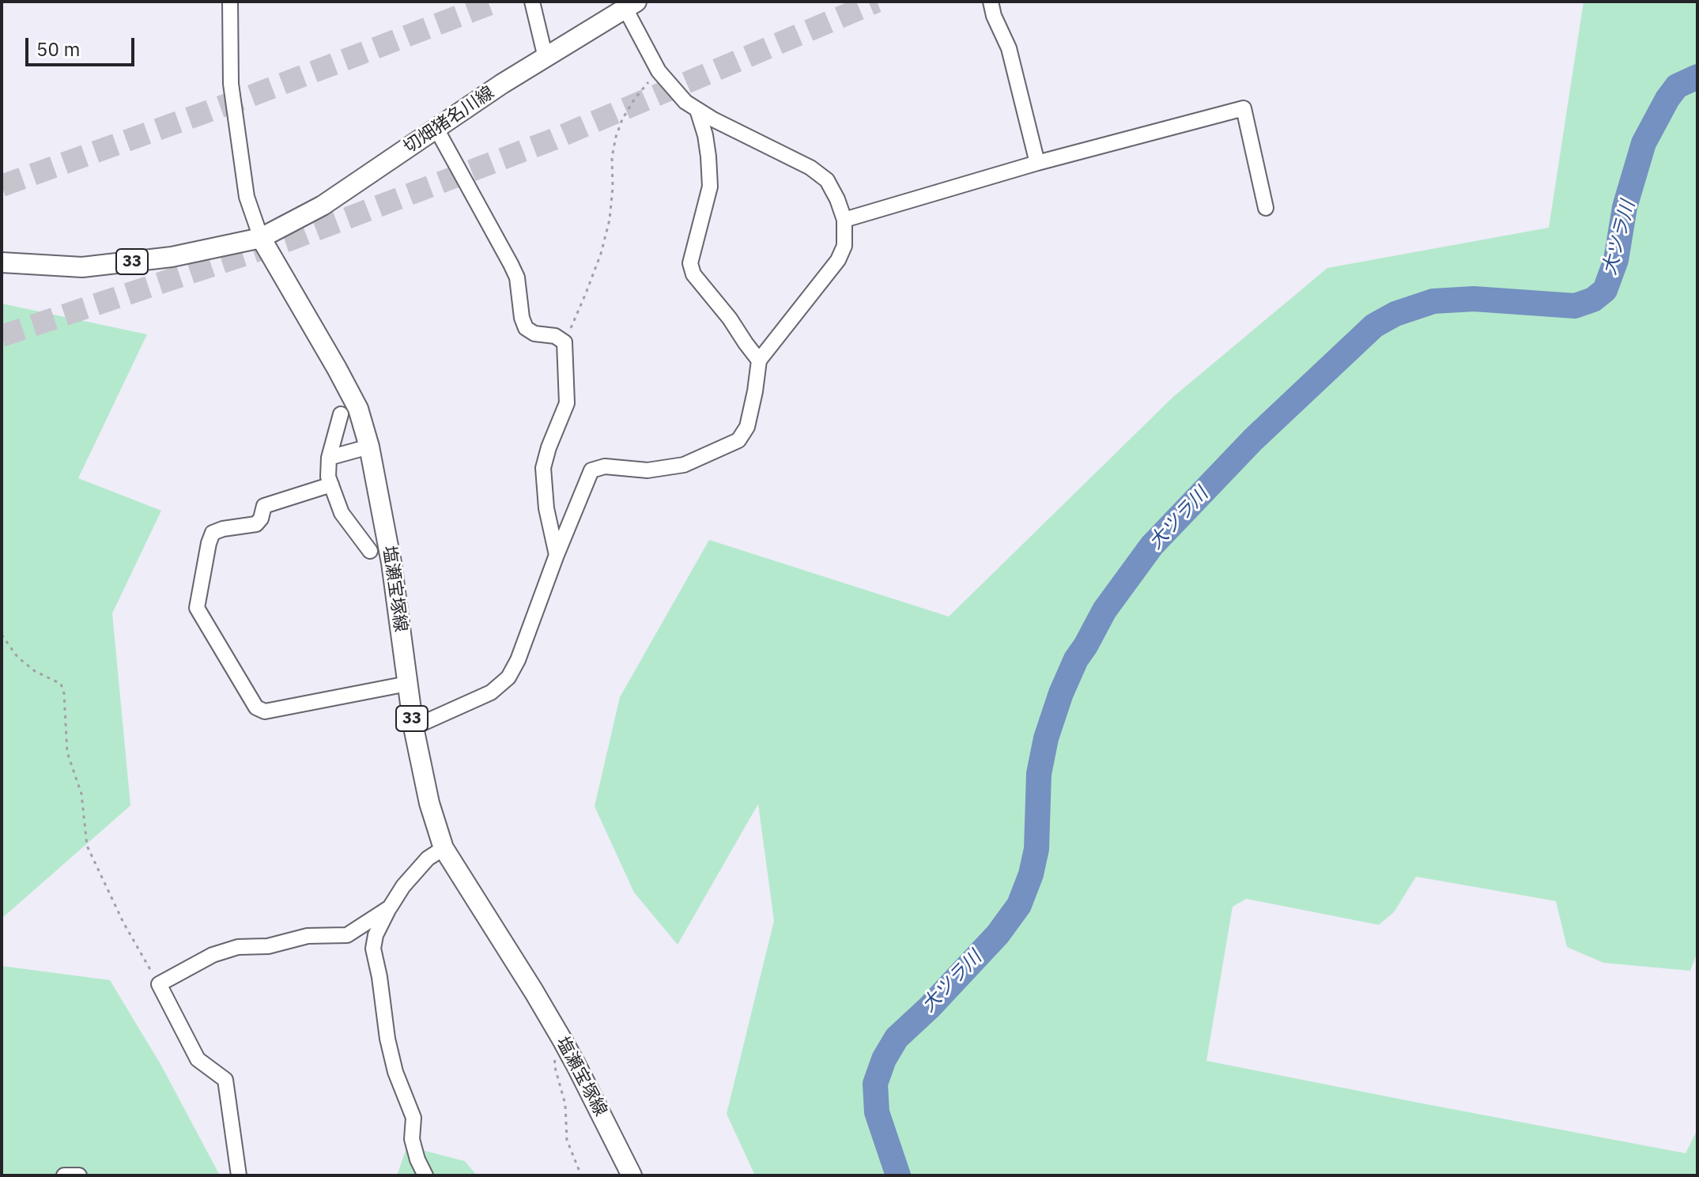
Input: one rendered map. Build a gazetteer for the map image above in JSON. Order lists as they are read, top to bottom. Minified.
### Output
{"streets":{"main road":["切畑猪名川線","33","塩瀬宝塚線"]},"crossings":[["切畑猪名川線","33"],["切畑猪名川線","塩瀬宝塚線"],["33","塩瀬宝塚線"]],"water":["大ツラ川"],"scale_bar":"50 m"}
